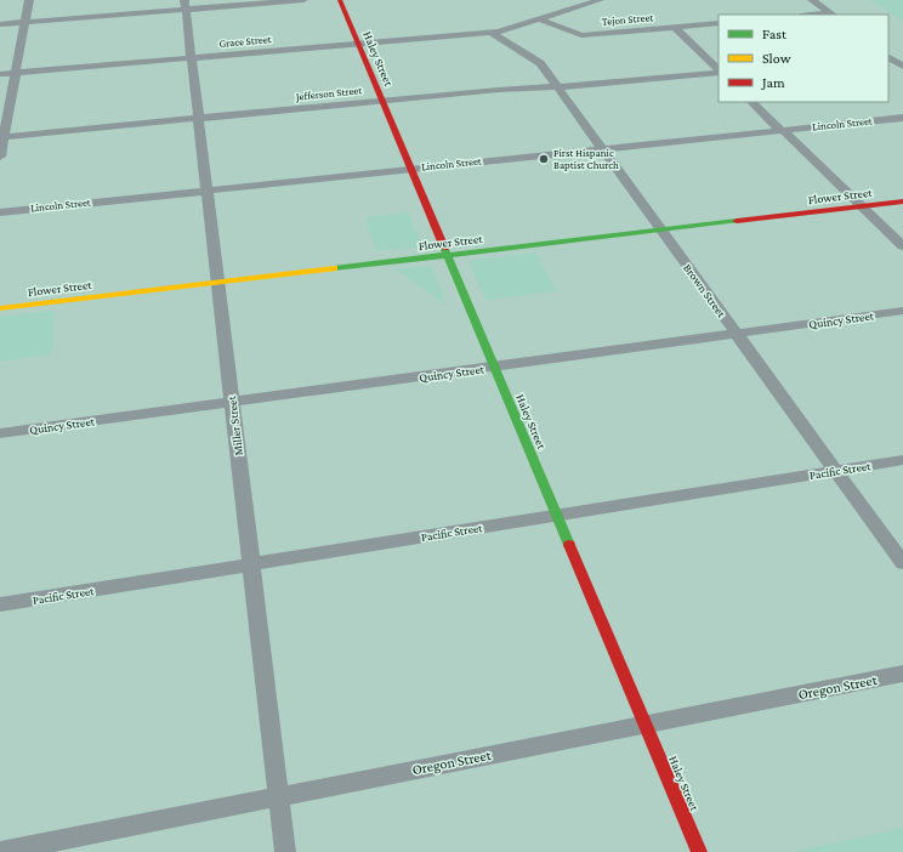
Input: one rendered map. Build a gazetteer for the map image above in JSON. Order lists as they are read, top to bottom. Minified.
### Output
{"streets":{"main road":["Haley Street","Flower Street"],"street":["Tejon Street","Grace Street","Jefferson Street","Lincoln Street","Brown Street","Quincy Street","Miller Street","Pacific Street","Oregon Street"]},"crossings":[["Tejon Street","Grace Street"],["Grace Street","Haley Street"],["Grace Street","Brown Street"],["Grace Street","Miller Street"],["Haley Street","Jefferson Street"],["Haley Street","Lincoln Street"],["Haley Street","Flower Street"],["Haley Street","Quincy Street"],["Haley Street","Pacific Street"],["Haley Street","Oregon Street"],["Jefferson Street","Brown Street"],["Jefferson Street","Miller Street"],["Lincoln Street","Brown Street"],["Lincoln Street","Miller Street"],["Flower Street","Brown Street"],["Flower Street","Miller Street"],["Brown Street","Quincy Street"],["Brown Street","Pacific Street"],["Quincy Street","Miller Street"],["Miller Street","Pacific Street"],["Miller Street","Oregon Street"]],"places":["First Hispanic Baptist Church"],"legend":["Fast","Slow","Jam"]}
